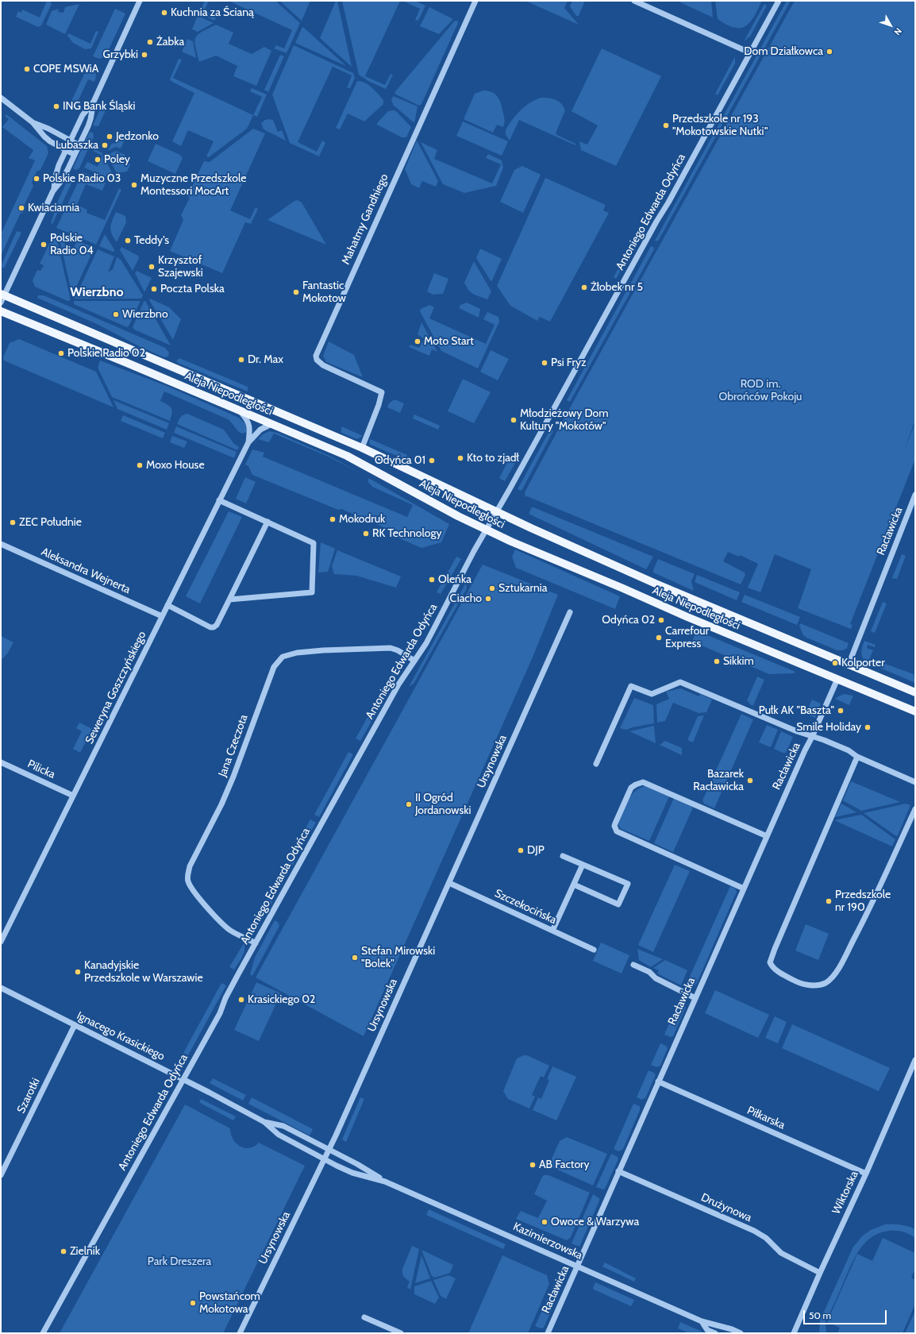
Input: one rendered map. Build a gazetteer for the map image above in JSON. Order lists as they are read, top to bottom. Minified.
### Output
{"streets":{"main road":["Aleja Niepodległości"],"street":["Antoniego Edwarda Odyńca","Mahatmy Gandhiego","Racławicka","Aleksandra Wejnerta","Seweryna Goszczyńskiego","Jana Czeczota","Ursynowska","Pilicka","Szczekocińska","Ignacego Krasickiego","Szarotki","Piłkarska","Wiktorska","Drużynowa","Kazimierzowska"]},"crossings":[["Antoniego Edwarda Odyńca","Aleja Niepodległości"],["Antoniego Edwarda Odyńca","Jana Czeczota"],["Antoniego Edwarda Odyńca","Ignacego Krasickiego"],["Mahatmy Gandhiego","Aleja Niepodległości"],["Aleja Niepodległości","Racławicka"],["Aleja Niepodległości","Seweryna Goszczyńskiego"],["Racławicka","Piłkarska"],["Racławicka","Drużynowa"],["Racławicka","Kazimierzowska"],["Aleksandra Wejnerta","Seweryna Goszczyńskiego"],["Seweryna Goszczyńskiego","Pilicka"],["Ursynowska","Szczekocińska"],["Ursynowska","Ignacego Krasickiego"],["Ursynowska","Kazimierzowska"],["Ignacego Krasickiego","Szarotki"],["Ignacego Krasickiego","Kazimierzowska"],["Piłkarska","Wiktorska"],["Wiktorska","Drużynowa"]],"districts":["Wierzbno"],"parks":["ROD im. Obrońców Pokoju","Park Dreszera"],"places":["Kuchnia za Ścianą","Żabka","Dom Działkowca","Grzybki","COPE MSWiA","ING Bank Śląski","Przedszkole nr 193 \"Mokotowskie Nutki\"","Jedzonko","Lubaszka","Poley","Polskie Radio 03","Muzyczne Przedszkole Montessori MocArt","Kwiaciarnia","Teddy's","Polskie Radio 04","Krzysztof Szajewski","Żłobek nr 5","Poczta Polska","Fantastic Mokotow","Wierzbno","Moto Start","Polskie Radio 02","Dr. Max","Psi Fryz","Młodzieżowy Dom Kultury \"Mokotów\"","Kto to zjadł","Odyńca 01","Moxo House","Mokodruk","ZEC Południe","RK Technology","Oleńka","Sztukarnia","Ciacho","Odyńca 02","Carrefour Express","Sikkim","Kolporter","Pułk AK \"Baszta\"","Smile Holiday","Bazarek Racławicka","II Ogród Jordanowski","DJP","Przedszkole nr 190","Stefan Mirowski \"Bolek\"","Kanadyjskie Przedszkole w Warszawie","Krasickiego 02","AB Factory","Owoce & Warzywa","Zielnik","Powstańcom Mokotowa"],"scale_bar":"50 m","north":"bottom right"}
